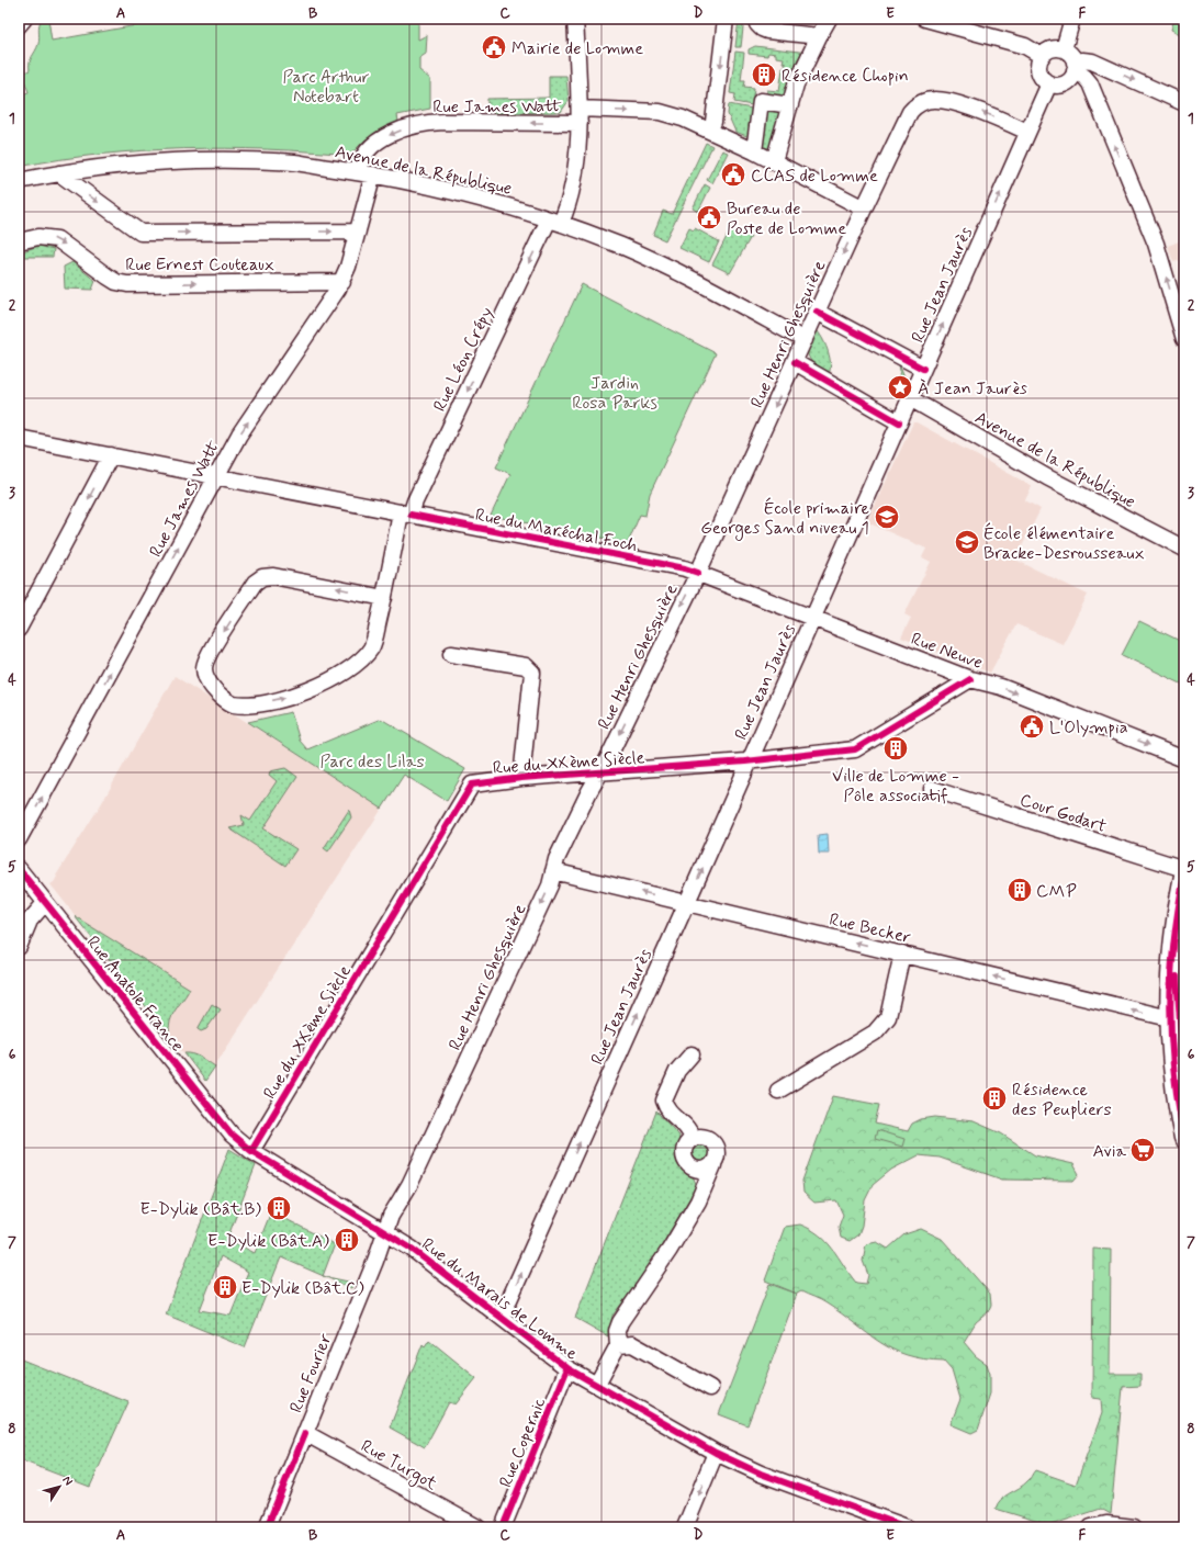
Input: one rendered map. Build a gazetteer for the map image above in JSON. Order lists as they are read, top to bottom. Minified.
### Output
{"streets":{"street":["Rue James Watt","Avenue de la République","Rue Ernest Couteaux","Rue Jean Jaurès","Rue Henri Ghesquière","Rue Léon Crépy","Rue du Maréchal Foch","Rue Neuve","Rue du XXème Siècle","Cour Godart","Rue Becker","Rue Anatole France","Rue du Marais de Lomme","Rue Fourier","Rue Copernic","Rue Turgot"]},"crossings":[["Rue James Watt","Avenue de la République"],["Rue James Watt","Rue Ernest Couteaux"],["Rue James Watt","Rue Henri Ghesquière"],["Rue James Watt","Rue Léon Crépy"],["Rue James Watt","Rue du Maréchal Foch"],["Avenue de la République","Rue Jean Jaurès"],["Avenue de la République","Rue Henri Ghesquière"],["Avenue de la République","Rue Léon Crépy"],["Rue Jean Jaurès","Rue Henri Ghesquière"],["Rue Jean Jaurès","Rue Neuve"],["Rue Jean Jaurès","Rue du XXème Siècle"],["Rue Jean Jaurès","Rue Becker"],["Rue Jean Jaurès","Rue du Marais de Lomme"],["Rue Henri Ghesquière","Rue du Maréchal Foch"],["Rue Henri Ghesquière","Rue Neuve"],["Rue Henri Ghesquière","Rue du XXème Siècle"],["Rue Henri Ghesquière","Rue Becker"],["Rue Henri Ghesquière","Rue du Marais de Lomme"],["Rue Henri Ghesquière","Rue Fourier"],["Rue Léon Crépy","Rue du Maréchal Foch"],["Rue du Maréchal Foch","Rue Neuve"],["Rue Neuve","Rue du XXème Siècle"],["Rue du XXème Siècle","Rue du Marais de Lomme"],["Rue Anatole France","Rue du Marais de Lomme"],["Rue du Marais de Lomme","Rue Fourier"],["Rue du Marais de Lomme","Rue Copernic"],["Rue Fourier","Rue Turgot"]],"one_way":["Rue Jean Jaurès","Rue Henri Ghesquière","Rue Neuve","Rue Becker"],"parks":["Parc Arthur Notebart","Jardin Rosa Parks","Parc des Lilas"],"places":{"public building":["Mairie de Lomme","CCAS de Lomme","Bureau de Poste de Lomme","L'Olympia"],"building":["Résidence Chopin","Ville de Lomme - Pôle associatif","CMP","Résidence des Peupliers","E-Dylik (Bât.B)","E-Dylik (Bât.A)","E-Dylik (Bât.C)"],"place":["À Jean Jaurès"],"school or university":["École primaire Georges Sand niveau 1","École élémentaire Bracke-Desrousseaux"],"supermarket":["Avia"]},"north":"top right","grid":{"columns":["A","B","C","D","E","F"],"rows":["1","2","3","4","5","6","7","8"]}}
